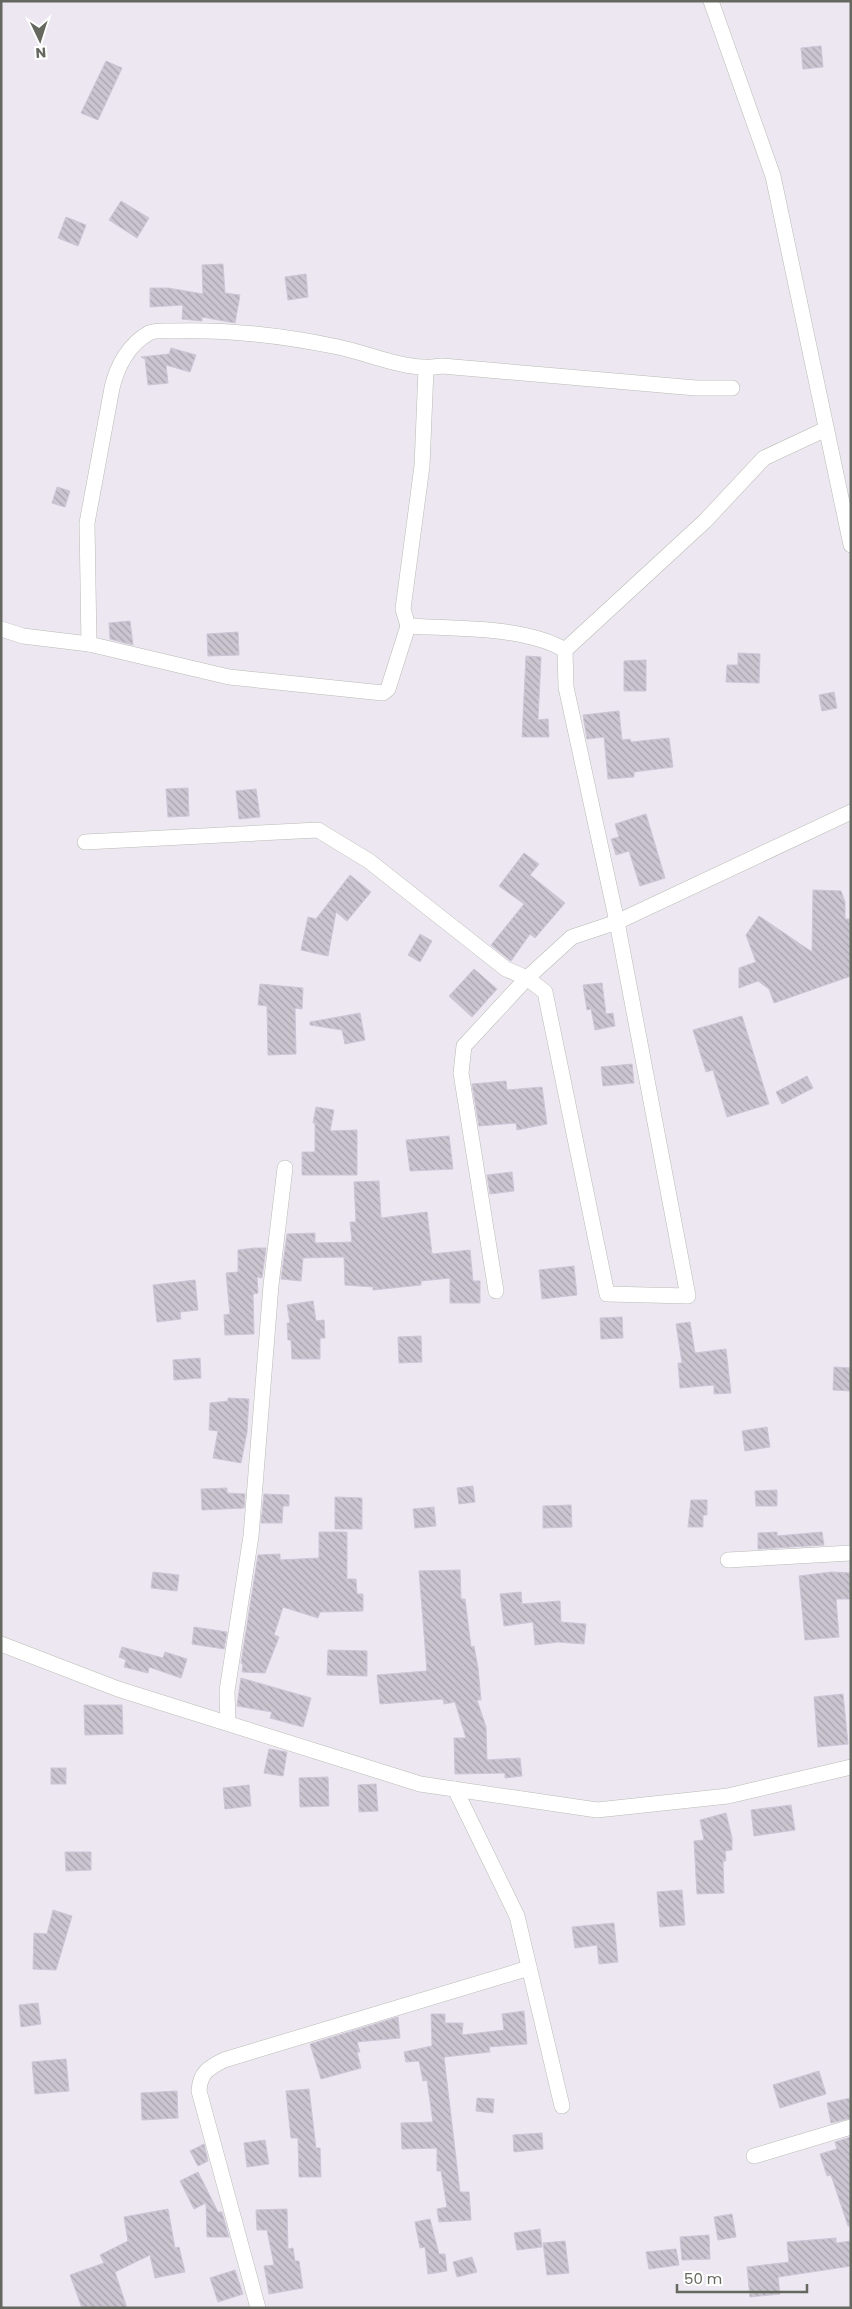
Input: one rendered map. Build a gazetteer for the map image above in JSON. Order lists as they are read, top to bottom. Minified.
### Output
{"scale_bar":"50 m","north":"bottom"}
